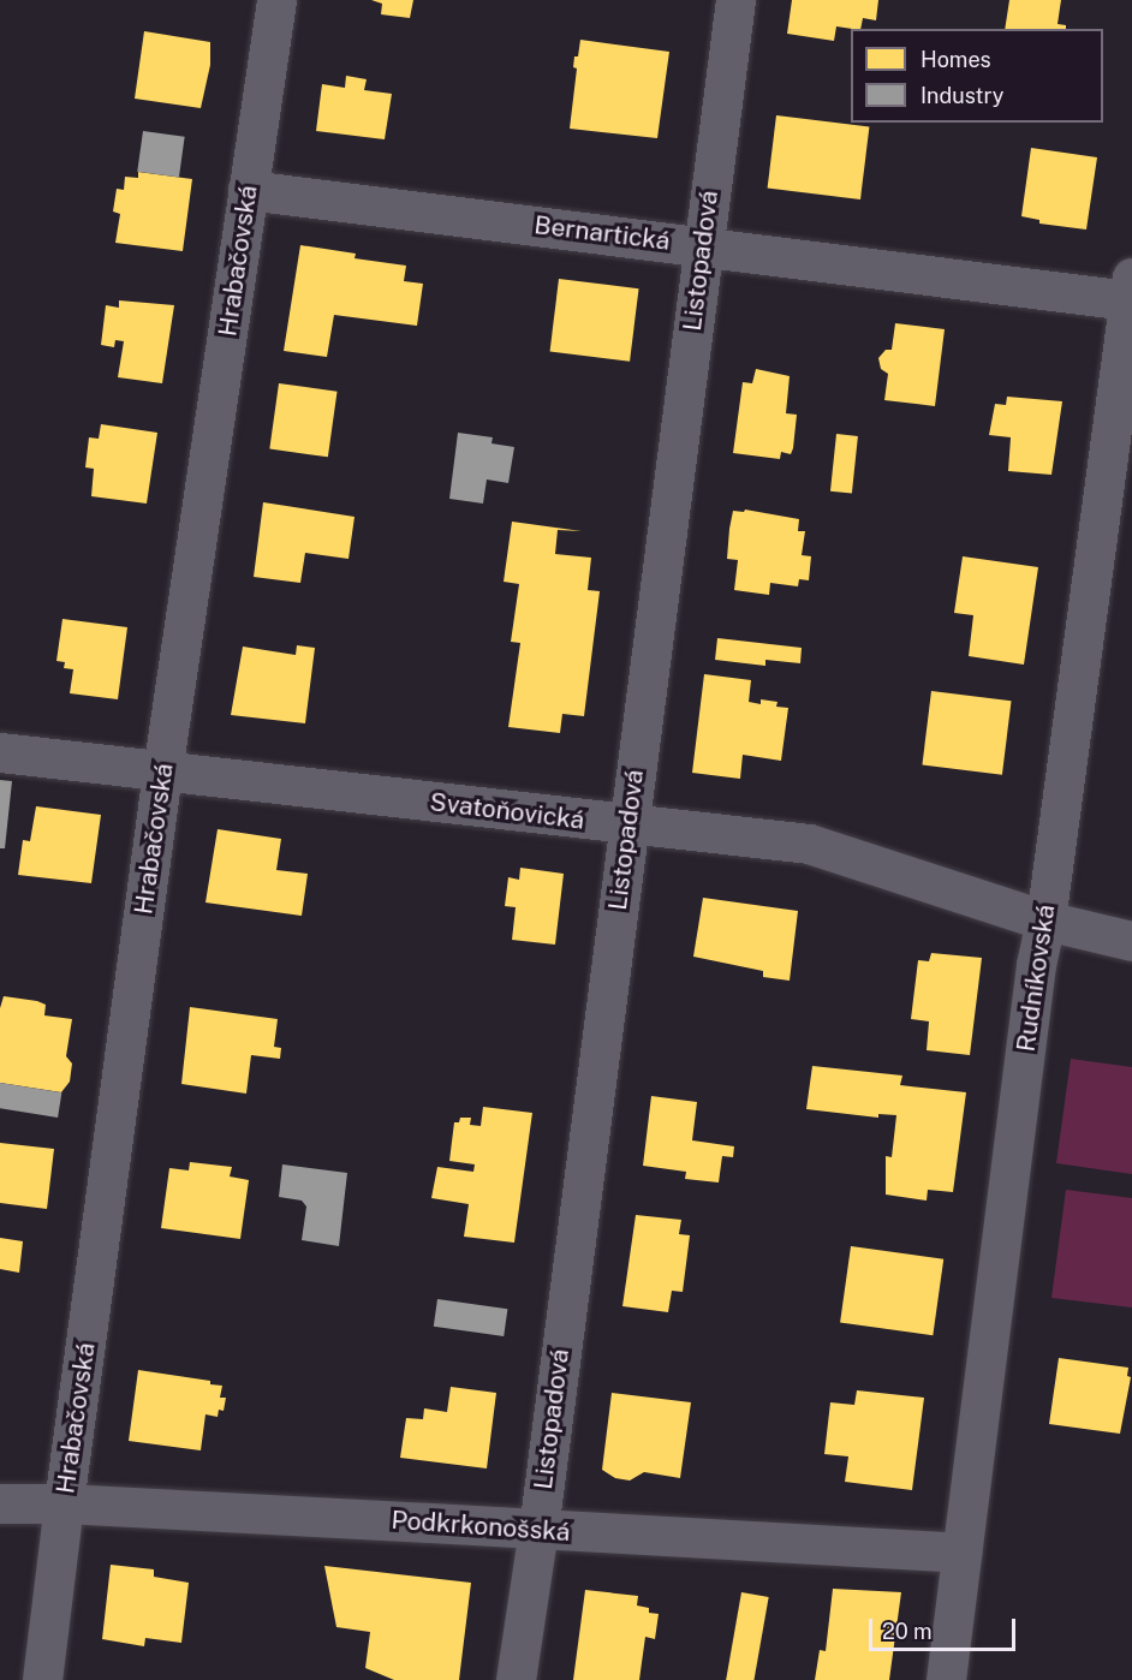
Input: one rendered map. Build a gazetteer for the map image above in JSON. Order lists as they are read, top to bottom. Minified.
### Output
{"streets":{"street":["Bernartická","Hrabačovská","Listopadová","Svatoňovická","Rudníkovská","Podkrkonošská"]},"crossings":[["Bernartická","Hrabačovská"],["Bernartická","Listopadová"],["Bernartická","Rudníkovská"],["Hrabačovská","Svatoňovická"],["Hrabačovská","Podkrkonošská"],["Listopadová","Svatoňovická"],["Listopadová","Podkrkonošská"],["Svatoňovická","Rudníkovská"],["Rudníkovská","Podkrkonošská"]],"legend":["Homes","Industry"],"scale_bar":"20 m"}
